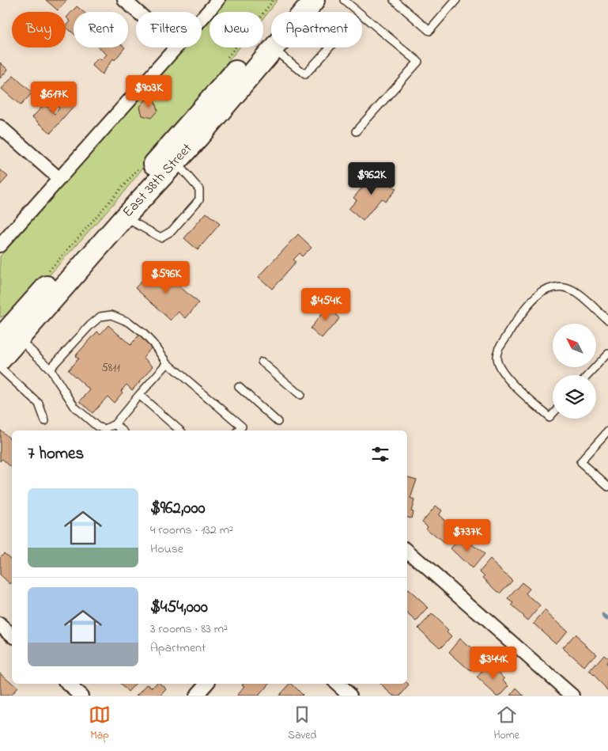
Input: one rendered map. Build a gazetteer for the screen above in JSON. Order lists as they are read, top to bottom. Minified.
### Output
{"streets":{"main road":["East 38th Street"]},"house_numbers":["5811"],"north":"top left","page":{"chip":["Buy","Rent","Filters","New","Apartment"],"price":["$903K","$617K","$962K","$596K","$454K","$737K","$344K"],"heading":"7 homes","list":[{"name":"$962,000","note":"4 rooms · 132 m² · House"},{"name":"$454,000","note":"3 rooms · 83 m² · Apartment"}],"tabs":["Map","Saved","Home"]}}
